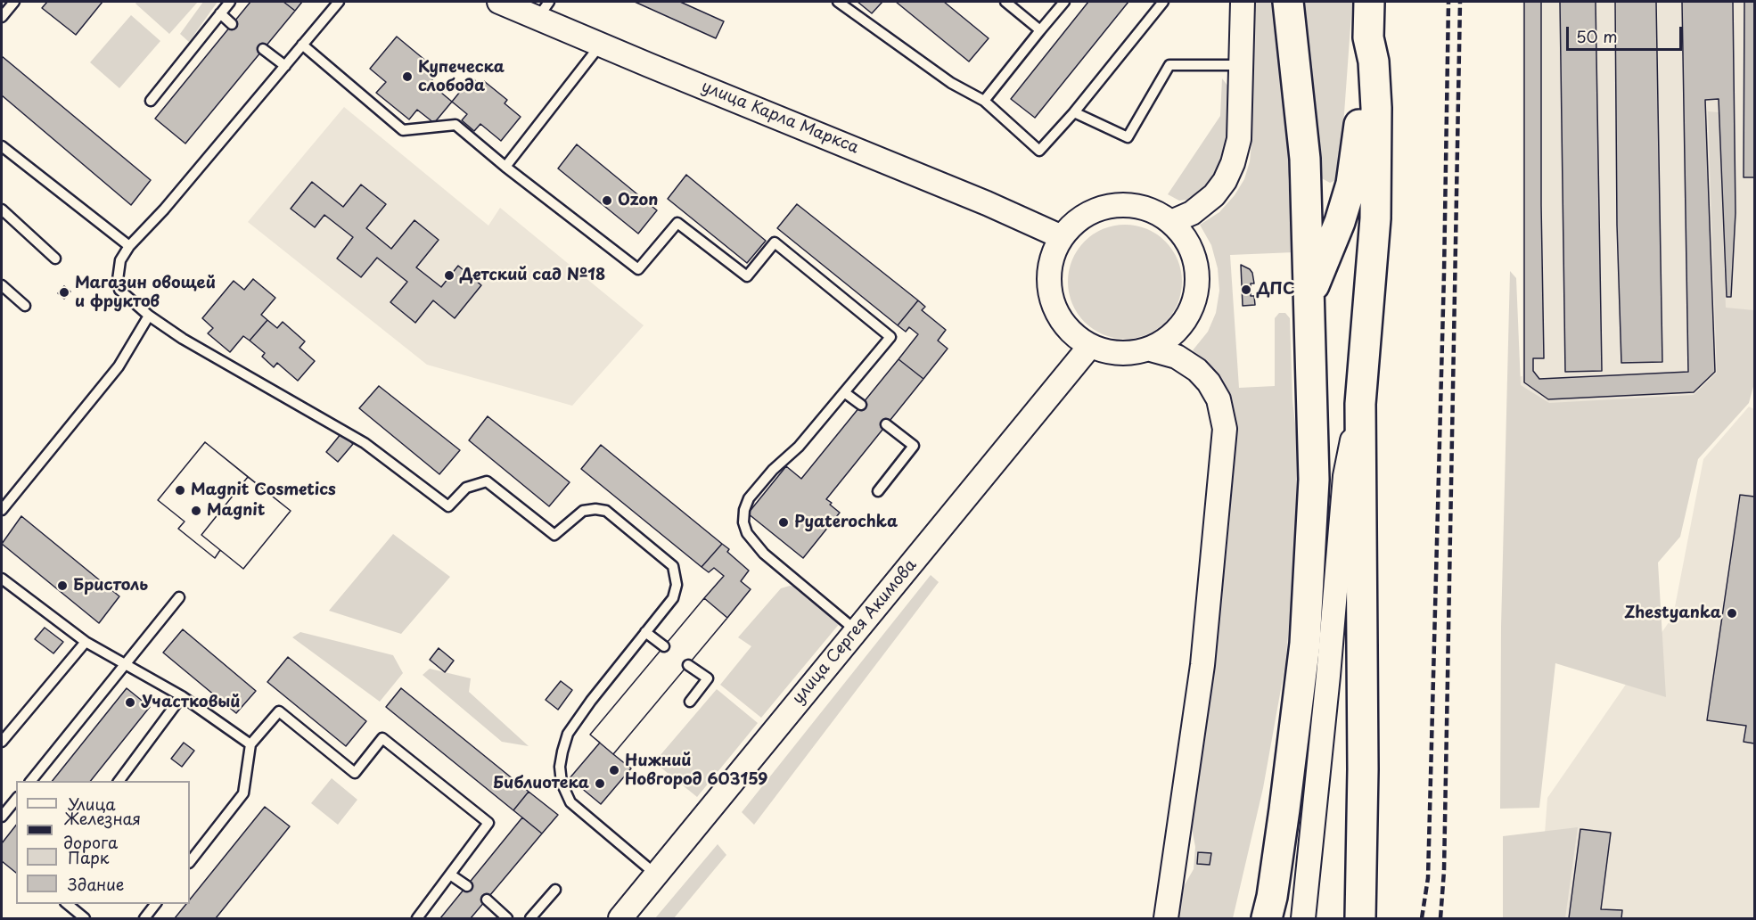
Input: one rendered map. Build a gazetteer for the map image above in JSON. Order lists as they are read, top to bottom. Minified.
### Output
{"streets":{"street":["улица Карла Маркса","улица Сергея Акимова"]},"crossings":[["улица Карла Маркса","улица Сергея Акимова"]],"places":["Купеческа слобода","Ozon","Детский сад №18","ДПС","Магазин овощей и фруктов","Magnit Cosmetics","Magnit","Pyaterochka","Бристоль","Zhestyanka","Участковый","Нижний Новгород 603159","Библиотека"],"legend":["Улица","Железная дорога","Парк","Здание"],"scale_bar":"50 m"}
